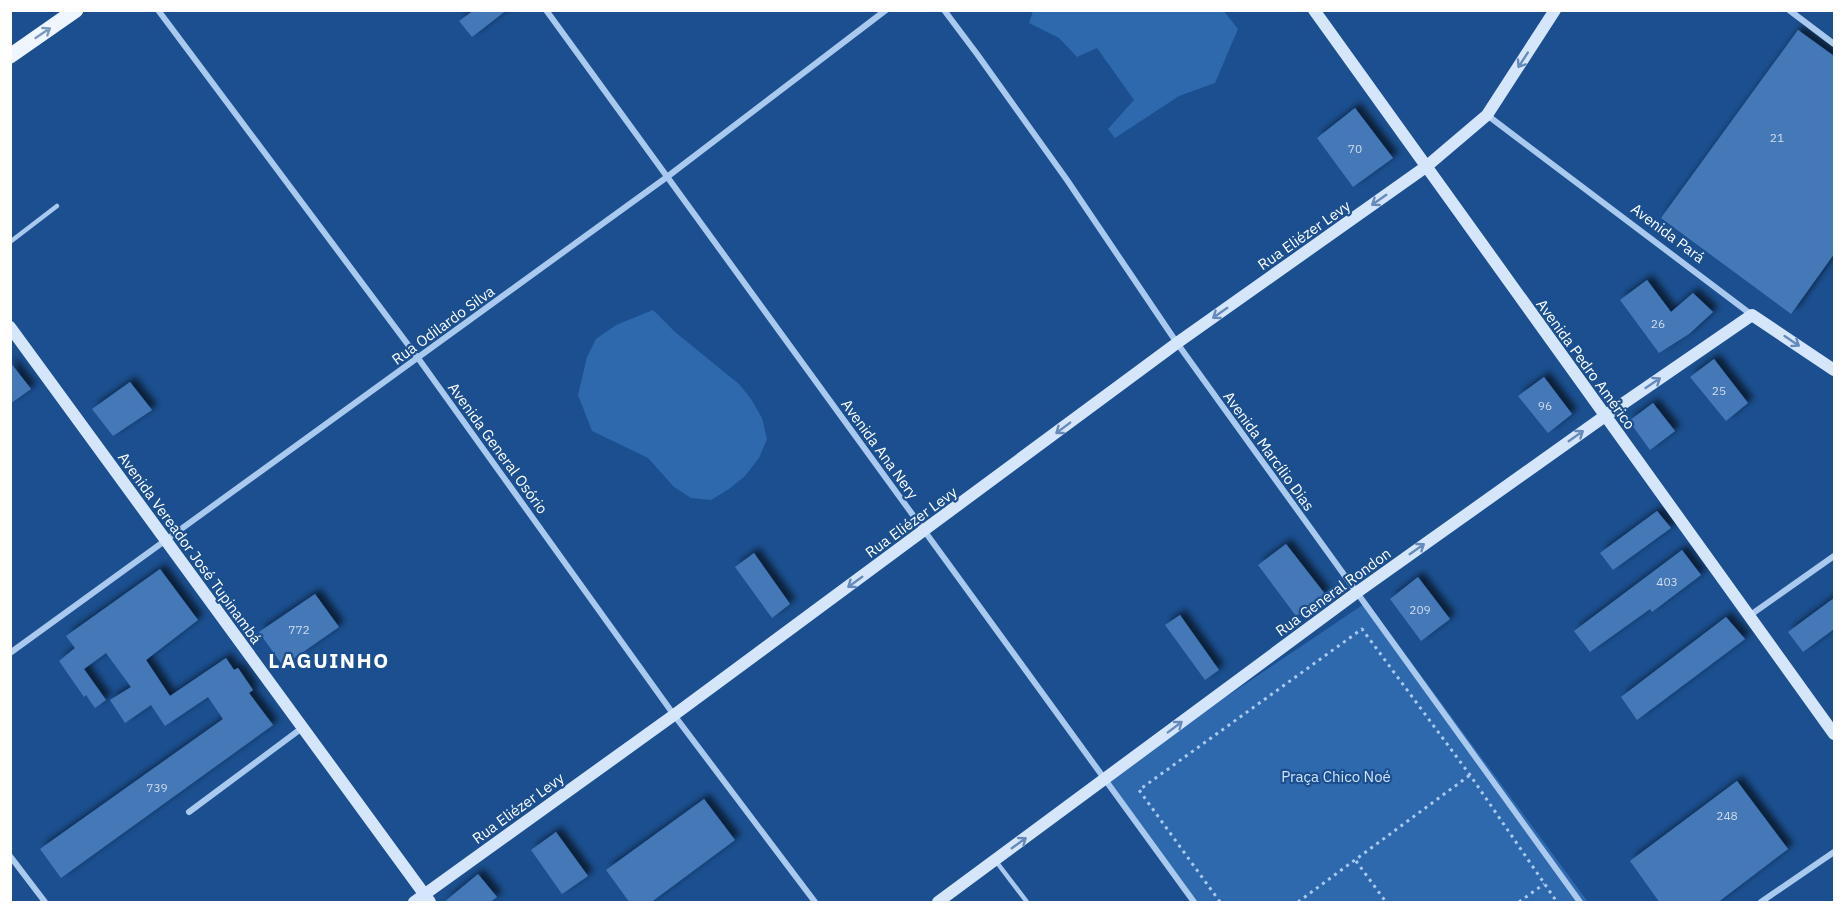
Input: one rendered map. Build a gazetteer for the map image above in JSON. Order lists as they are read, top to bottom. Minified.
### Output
{"streets":{"main road":["Avenida Pará","Rua Eliézer Levy","Avenida Pedro Américo","Avenida Vereador José Tupinambá","Rua General Rondon"],"street":["Rua Odilardo Silva","Avenida General Osório","Avenida Ana Nery","Avenida Marcílio Dias"]},"crossings":[["Avenida Pará","Rua Eliézer Levy"],["Avenida Pará","Rua General Rondon"],["Rua Eliézer Levy","Avenida Pedro Américo"],["Rua Eliézer Levy","Avenida General Osório"],["Rua Eliézer Levy","Avenida Ana Nery"],["Rua Eliézer Levy","Avenida Marcílio Dias"],["Rua Eliézer Levy","Avenida Vereador José Tupinambá"],["Rua Odilardo Silva","Avenida General Osório"],["Rua Odilardo Silva","Avenida Ana Nery"],["Rua Odilardo Silva","Avenida Vereador José Tupinambá"],["Avenida Pedro Américo","Rua General Rondon"],["Avenida Ana Nery","Rua General Rondon"],["Avenida Marcílio Dias","Rua General Rondon"]],"one_way":["Rua Eliézer Levy","Rua General Rondon"],"districts":["LAGUINHO"],"parks":["Praça Chico Noé"],"house_numbers":["21","70","26","25","96","403","209","772","739","248"]}
